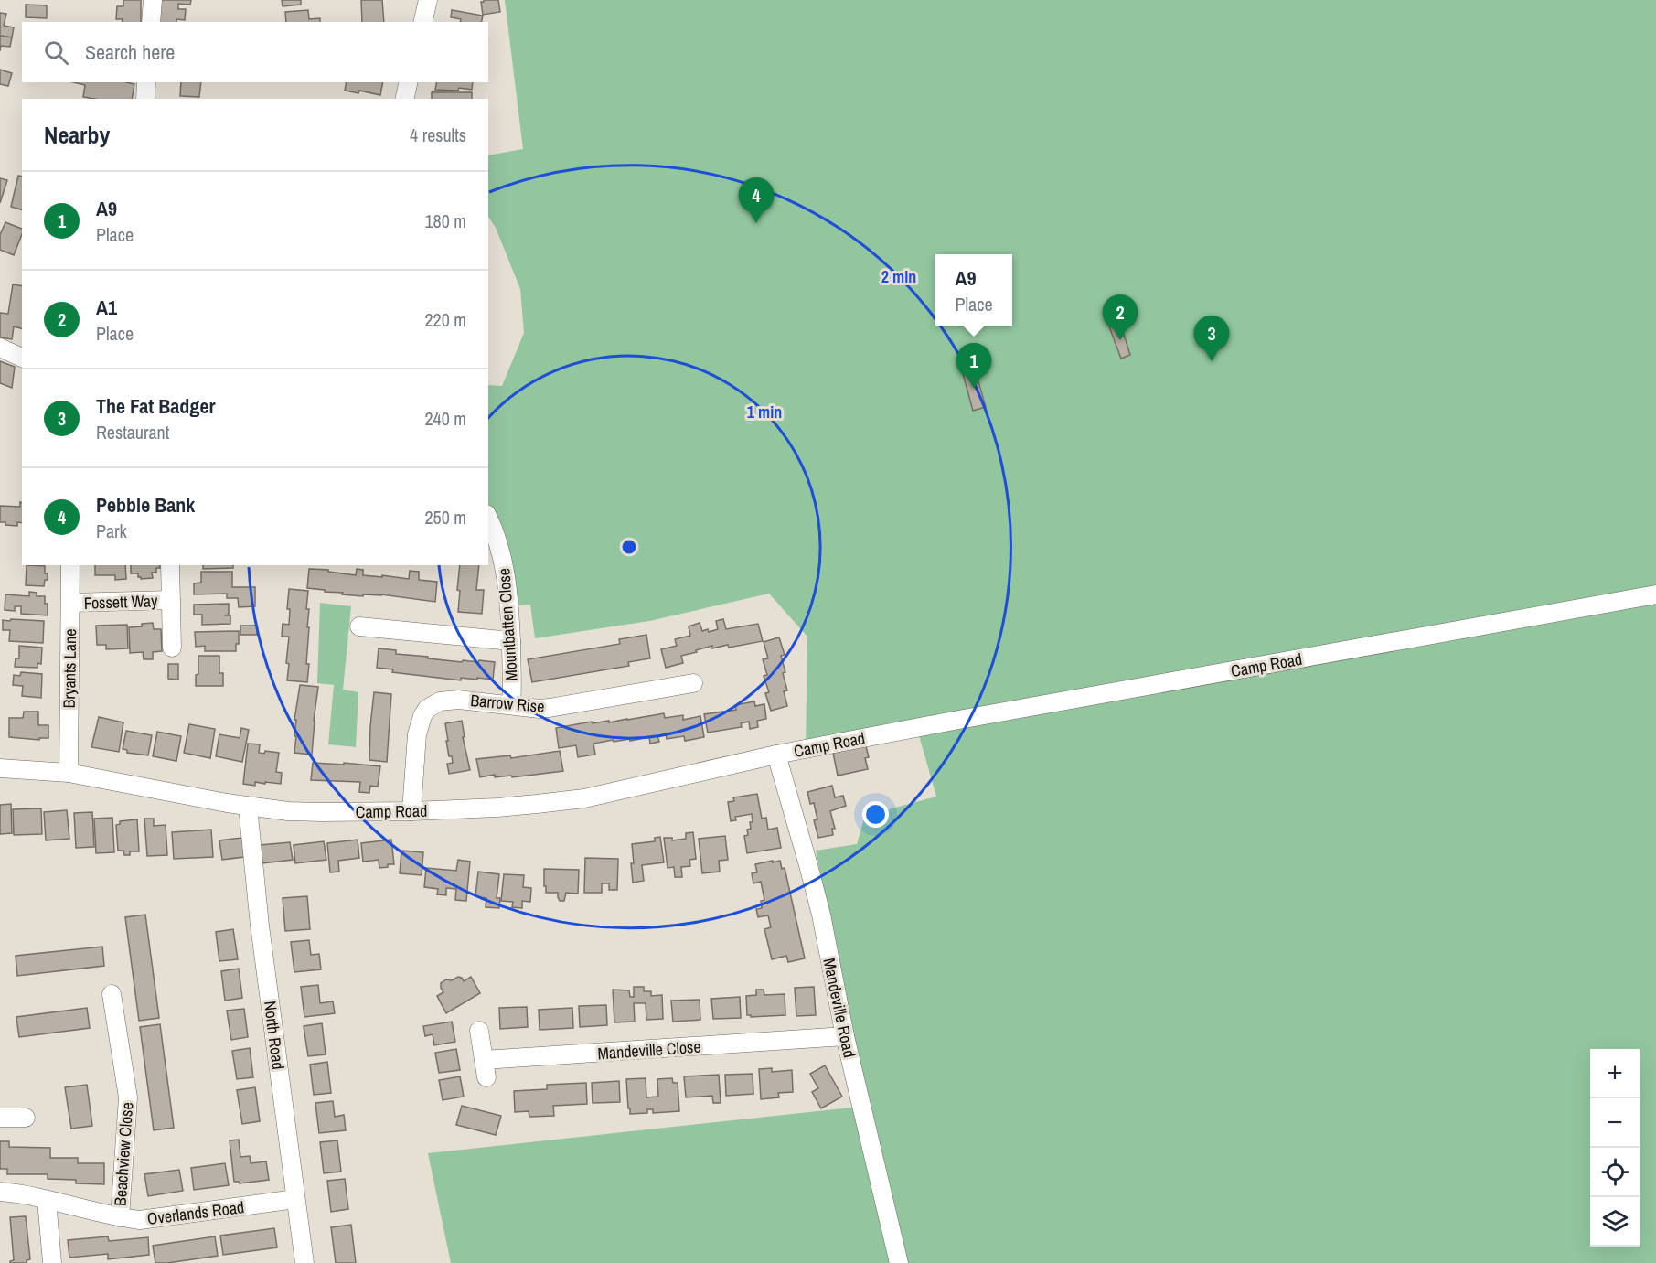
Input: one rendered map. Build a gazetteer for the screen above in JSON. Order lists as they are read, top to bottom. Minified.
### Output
{"streets":{"street":["Fossett Way","Mountbatten Close","Camp Road","Bryants Lane","Barrow Rise","Mandeville Road","North Road","Mandeville Close","Beachview Close","Overlands Road"]},"crossings":[["Fossett Way","Bryants Lane"],["Mountbatten Close","Barrow Rise"],["Camp Road","Bryants Lane"],["Camp Road","Barrow Rise"],["Camp Road","Mandeville Road"],["Camp Road","North Road"],["Mandeville Road","Mandeville Close"],["North Road","Overlands Road"],["Beachview Close","Overlands Road"]],"page":{"search":"Search here","heading":["Nearby","4 results"],"list":[{"mark":"1","name":"A9","note":"Place","value":"180 m"},{"mark":"2","name":"A1","note":"Place","value":"220 m"},{"mark":"3","name":"The Fat Badger","note":"Restaurant","value":"240 m"},{"mark":"4","name":"Pebble Bank","note":"Park","value":"250 m"}],"pins":["4","2","3","1"],"popup":["A9","Place"],"map_buttons":["+","−"]},"rings":["2 min","1 min"]}
